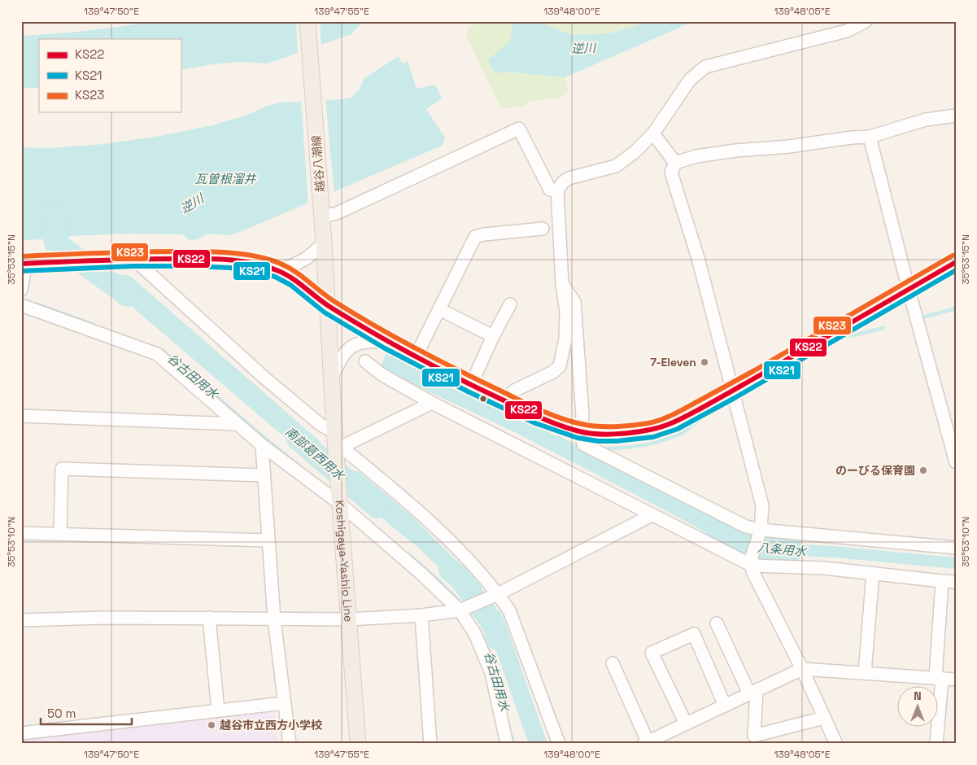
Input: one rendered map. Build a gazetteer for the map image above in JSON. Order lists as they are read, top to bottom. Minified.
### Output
{"streets":{"main road":["越谷八潮線","Koshigaya-Yashio Line"]},"crossings":[["越谷八潮線","Koshigaya-Yashio Line"]],"water":["逆川","瓦曽根溜井","谷古田用水","南部葛西用水","八条用水"],"places":["7-Eleven","のーびる保育園","越谷市立西方小学校"],"lines":["transit line KS23","transit line KS22","transit line KS21"],"legend":["KS22","KS21","KS23"],"scale_bar":"50 m","north":"top","coordinates":["139°47'50\"E","139°47'55\"E","139°48'00\"E","139°48'05\"E","35°53'15\"N","35°53'10\"N"]}
